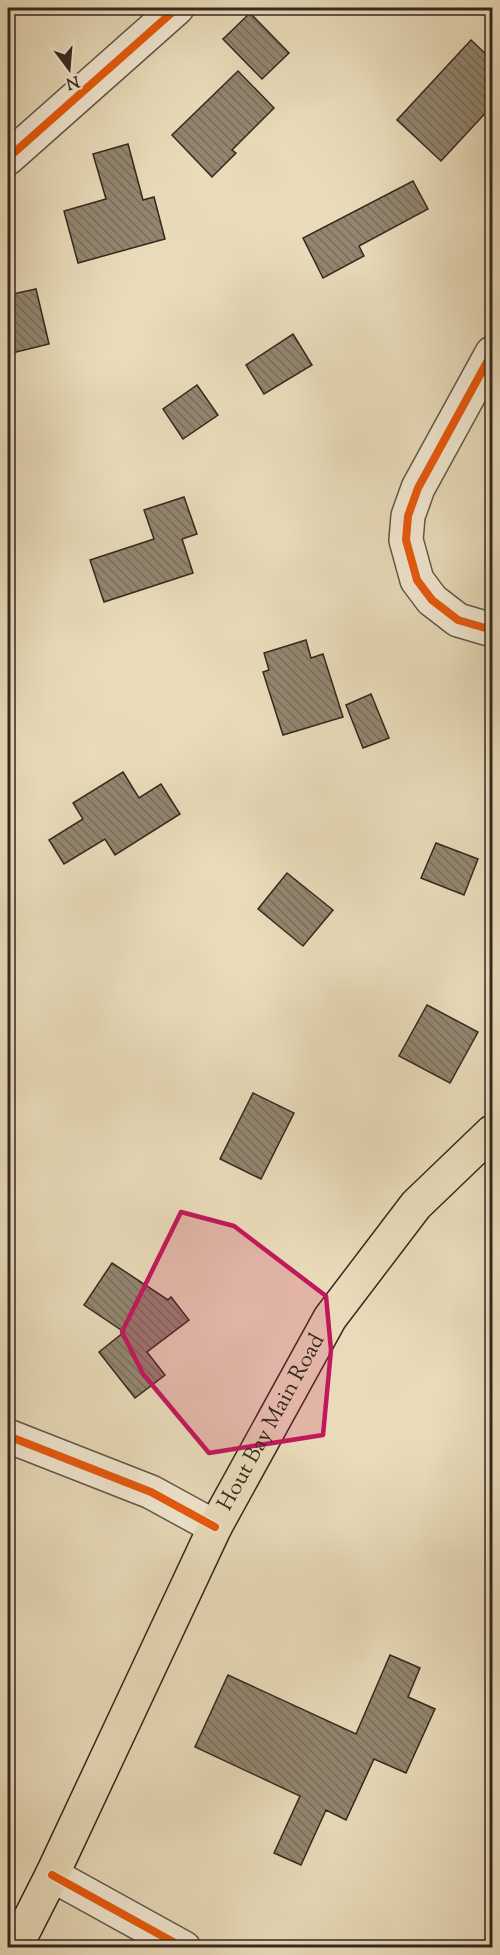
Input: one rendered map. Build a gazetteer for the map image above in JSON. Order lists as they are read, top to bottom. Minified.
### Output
{"streets":{"main road":["Hout Bay Main Road"]},"north":"bottom"}
